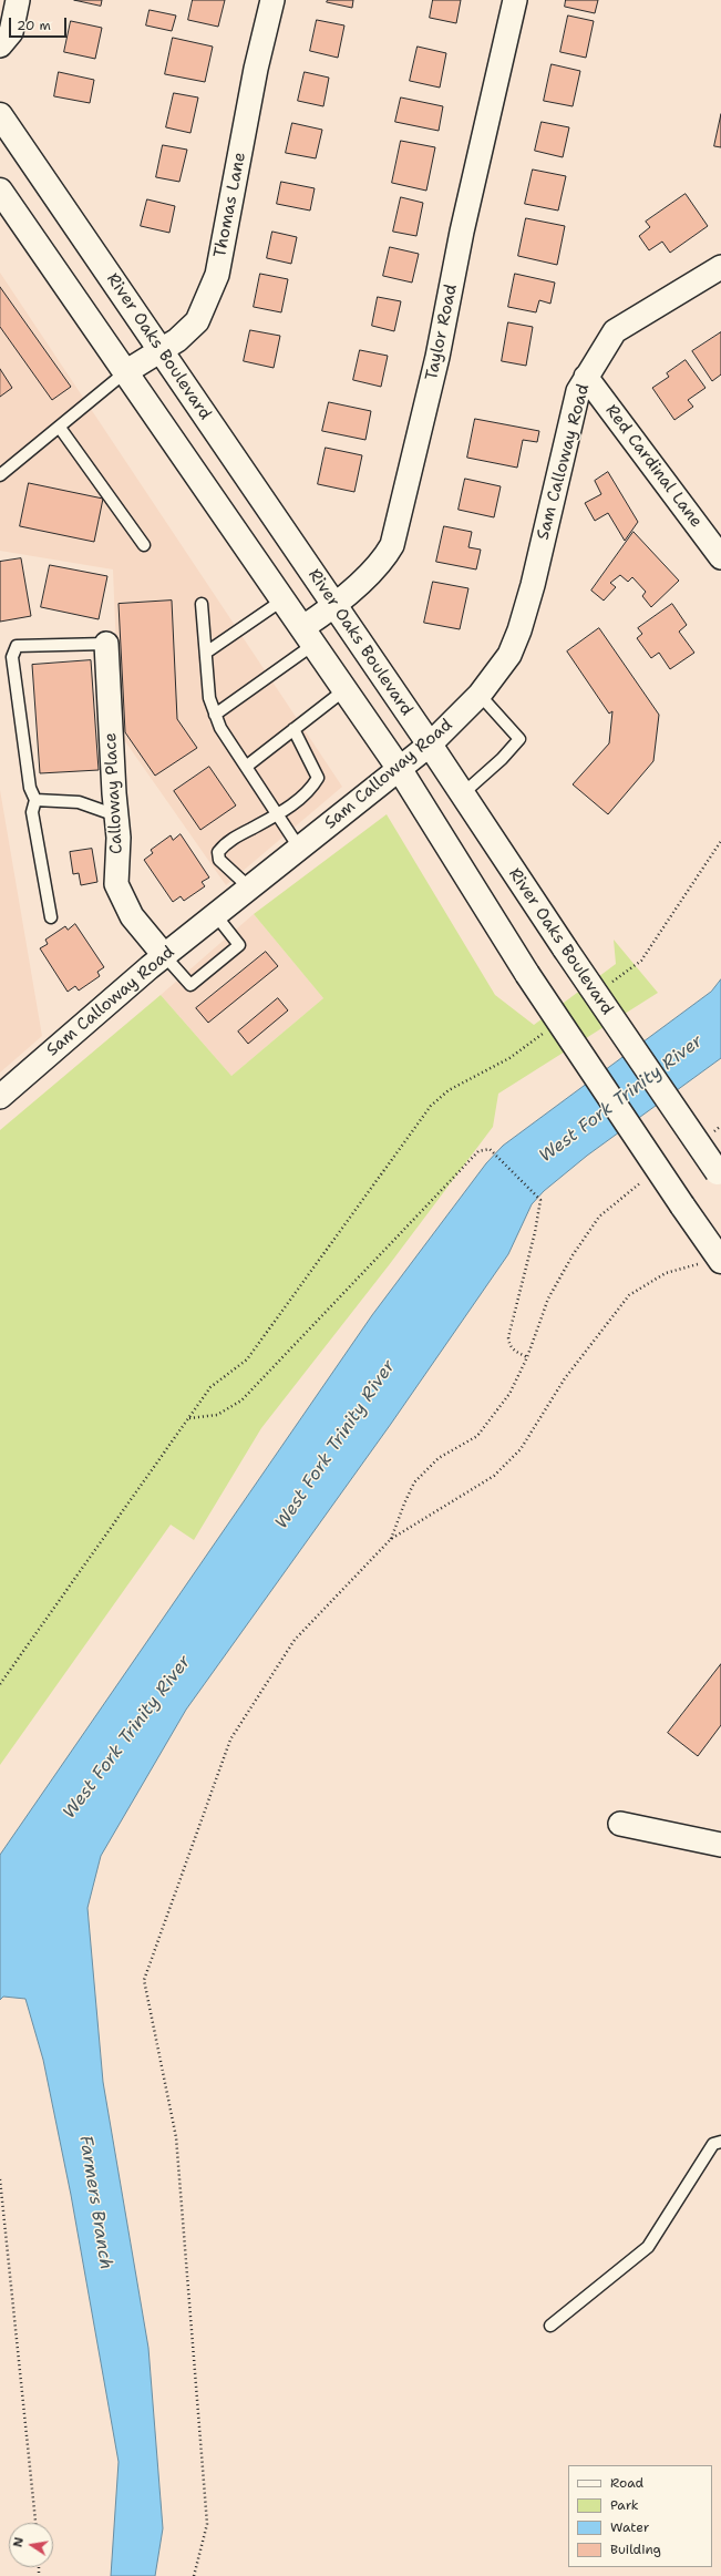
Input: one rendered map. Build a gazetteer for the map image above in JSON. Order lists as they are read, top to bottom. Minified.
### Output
{"streets":{"main road":["River Oaks Boulevard"],"street":["Thomas Lane","Taylor Road","Sam Calloway Road","Red Cardinal Lane","Calloway Place"]},"crossings":[["Thomas Lane","River Oaks Boulevard"],["Taylor Road","River Oaks Boulevard"],["River Oaks Boulevard","Sam Calloway Road"],["Sam Calloway Road","Red Cardinal Lane"],["Sam Calloway Road","Calloway Place"]],"water":["West Fork Trinity River","Farmers Branch"],"legend":["Road","Park","Water","Building"],"scale_bar":"20 m","north":"left"}
